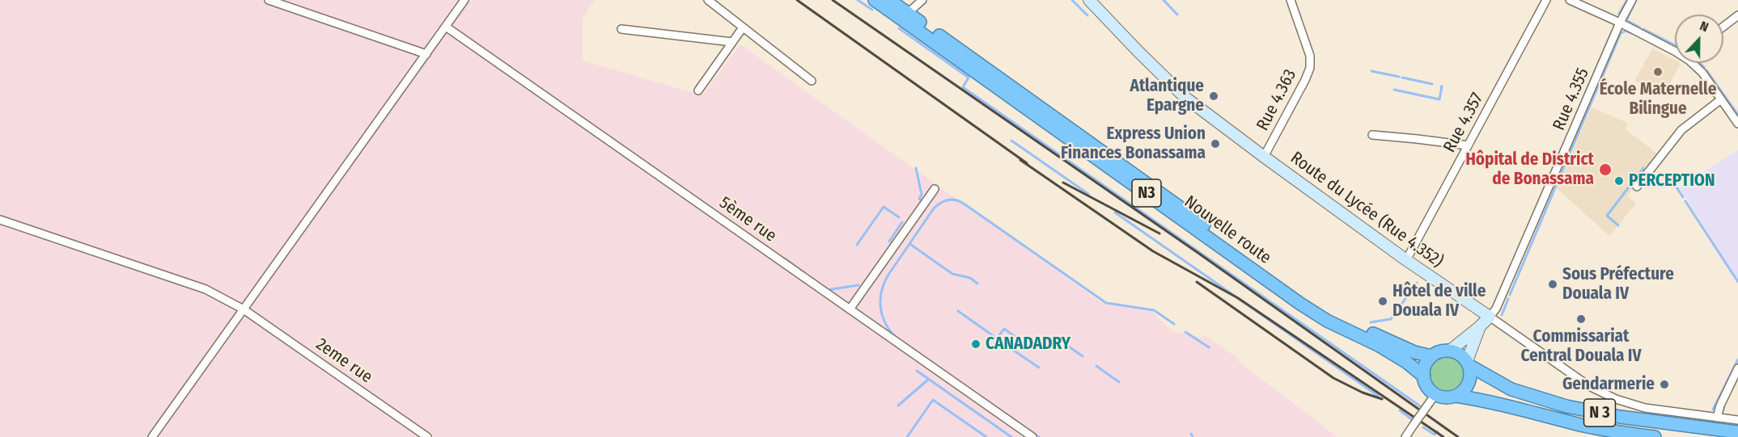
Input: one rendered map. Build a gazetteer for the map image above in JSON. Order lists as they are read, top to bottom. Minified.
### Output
{"streets":{"highway":["N3","Nouvelle route","N 3"],"main road":["Route du Lycée (Rue 4.352)"],"street":["Rue 4.355","Rue 4.363","Rue 4.357","5ème rue","2eme rue"]},"crossings":[["Rue 4.355","Route du Lycée (Rue 4.352)"],["Rue 4.363","Route du Lycée (Rue 4.352)"],["Rue 4.357","Route du Lycée (Rue 4.352)"],["N3","Nouvelle route"],["N3","N 3"],["Nouvelle route","N 3"]],"places":["École Maternelle Bilingue","Atlantique Epargne","Express Union Finances Bonassama","Hôpital de District de Bonassama","PERCEPTION","Sous Préfecture Douala IV","Hôtel de ville Douala IV","Commissariat Central Douala IV","CANADADRY","Gendarmerie"],"north":"top"}
